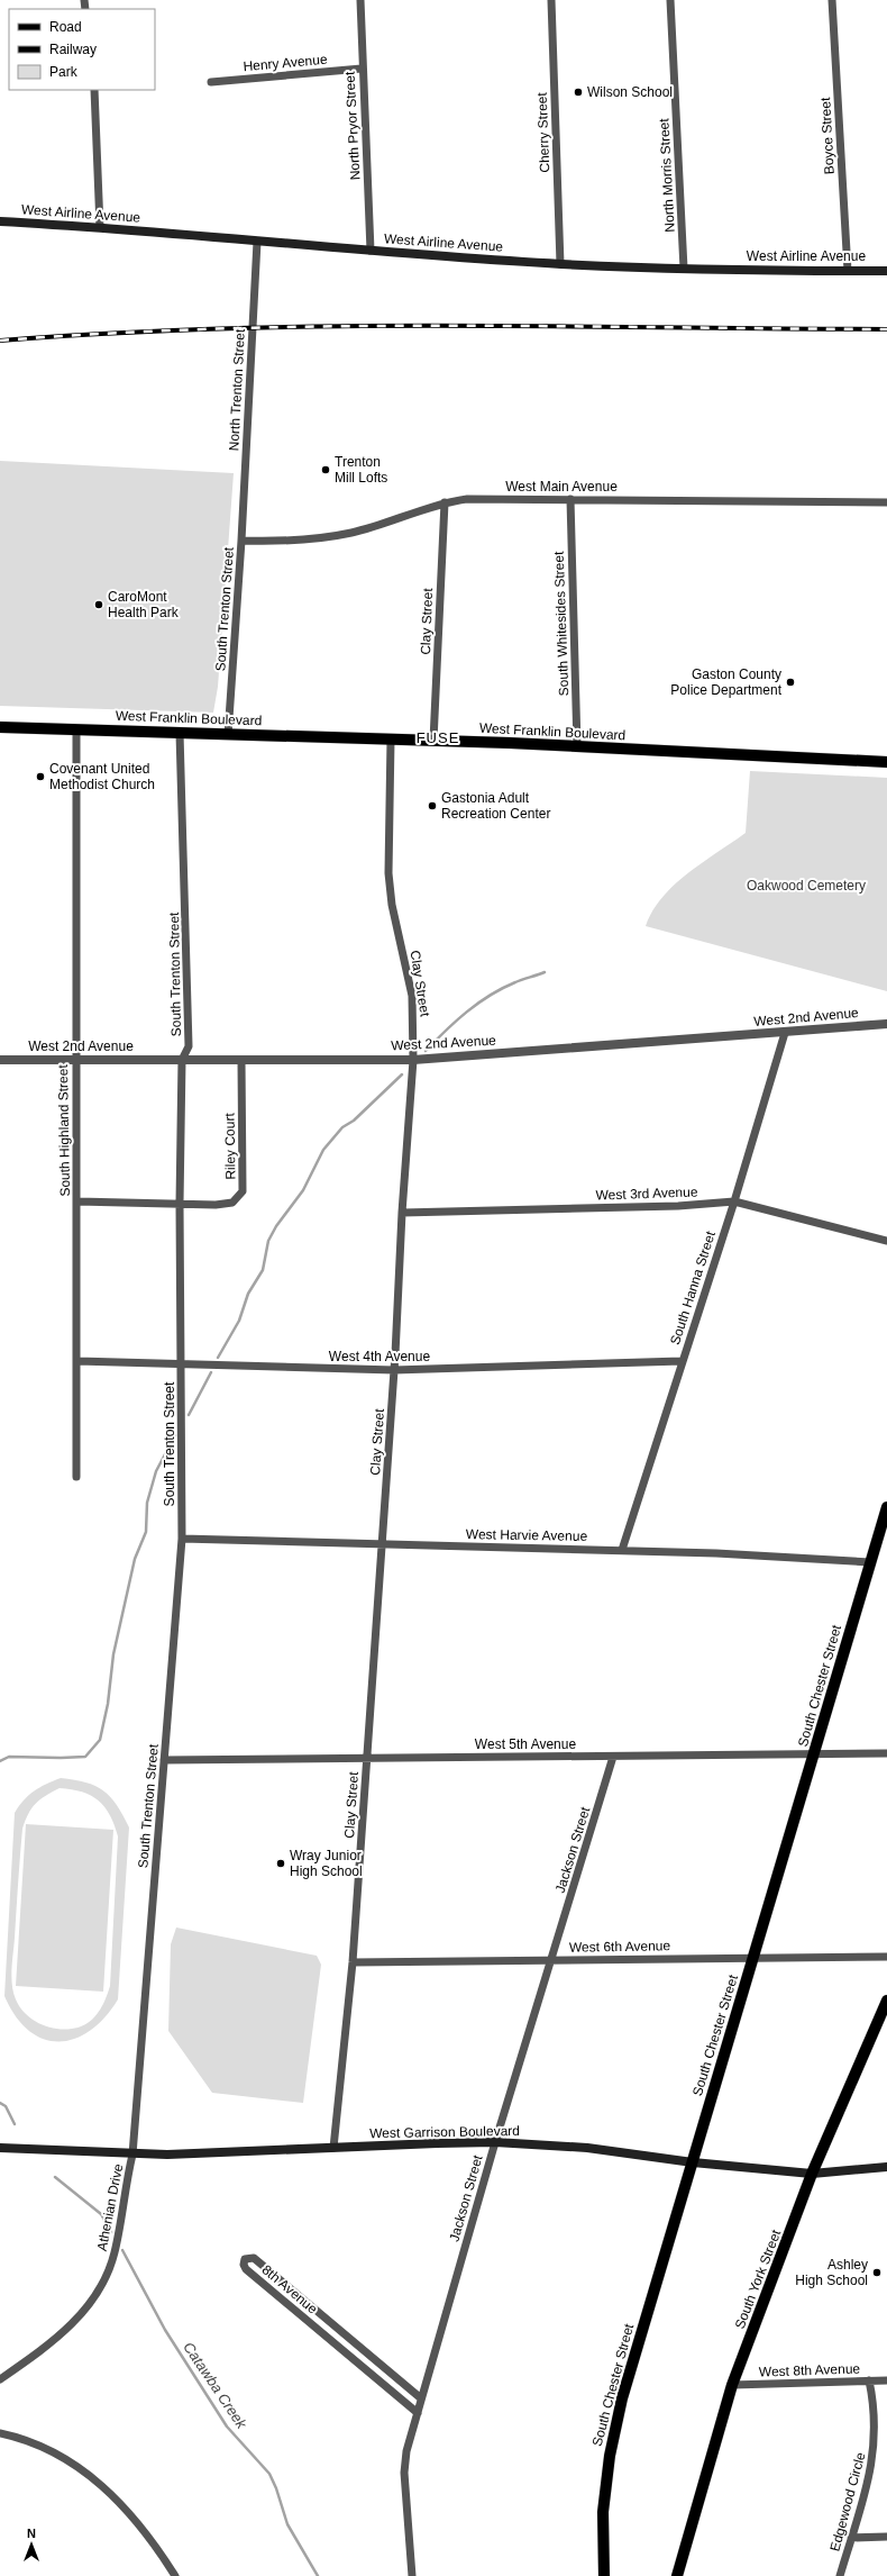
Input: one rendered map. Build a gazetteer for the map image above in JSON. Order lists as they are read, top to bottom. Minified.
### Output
{"streets":{"main road":["West Airline Avenue","West Franklin Boulevard","South Chester Street","West Garrison Boulevard","South York Street"],"street":["Henry Avenue","North Pryor Street","Cherry Street","Boyce Street","North Morris Street","North Trenton Street","West Main Avenue","South Trenton Street","Clay Street","South Whitesides Street","West 2nd Avenue","South Highland Street","Riley Court","West 3rd Avenue","South Hanna Street","West 4th Avenue","West Harvie Avenue","West 5th Avenue","Jackson Street","West 6th Avenue","Athenian Drive","8th Avenue","West 8th Avenue","Edgewood Circle"]},"crossings":[["Henry Avenue","North Pryor Street"],["North Pryor Street","West Airline Avenue"],["Cherry Street","West Airline Avenue"],["Boyce Street","West Airline Avenue"],["North Morris Street","West Airline Avenue"],["West Airline Avenue","North Trenton Street"],["North Trenton Street","West Main Avenue"],["North Trenton Street","South Trenton Street"],["West Main Avenue","South Trenton Street"],["West Main Avenue","Clay Street"],["West Main Avenue","South Whitesides Street"],["South Trenton Street","West Franklin Boulevard"],["South Trenton Street","West 2nd Avenue"],["South Trenton Street","Riley Court"],["South Trenton Street","West 4th Avenue"],["South Trenton Street","West Harvie Avenue"],["South Trenton Street","West 5th Avenue"],["South Trenton Street","West Garrison Boulevard"],["South Trenton Street","Athenian Drive"],["Clay Street","West Franklin Boulevard"],["Clay Street","West 2nd Avenue"],["Clay Street","West 3rd Avenue"],["Clay Street","West 4th Avenue"],["Clay Street","West Harvie Avenue"],["Clay Street","West 5th Avenue"],["Clay Street","West 6th Avenue"],["Clay Street","West Garrison Boulevard"],["South Whitesides Street","West Franklin Boulevard"],["West Franklin Boulevard","South Highland Street"],["West 2nd Avenue","South Highland Street"],["West 2nd Avenue","Riley Court"],["West 2nd Avenue","South Hanna Street"],["South Highland Street","West 4th Avenue"],["West 3rd Avenue","South Hanna Street"],["South Hanna Street","West 4th Avenue"],["South Hanna Street","West Harvie Avenue"],["West Harvie Avenue","South Chester Street"],["South Chester Street","West 5th Avenue"],["South Chester Street","West 6th Avenue"],["South Chester Street","West Garrison Boulevard"],["West 5th Avenue","Jackson Street"],["Jackson Street","West 6th Avenue"],["Jackson Street","West Garrison Boulevard"],["Jackson Street","8th Avenue"],["West Garrison Boulevard","Athenian Drive"],["West Garrison Boulevard","South York Street"],["South York Street","West 8th Avenue"],["West 8th Avenue","Edgewood Circle"]],"districts":["FUSE"],"water":["Catawba Creek"],"parks":["Oakwood Cemetery"],"places":["Wilson School","Trenton Mill Lofts","CaroMont Health Park","Gaston County Police Department","Covenant United Methodist Church","Gastonia Adult Recreation Center","Wray Junior High School","Ashley High School"],"legend":["Road","Railway","Park"],"north":"top"}
